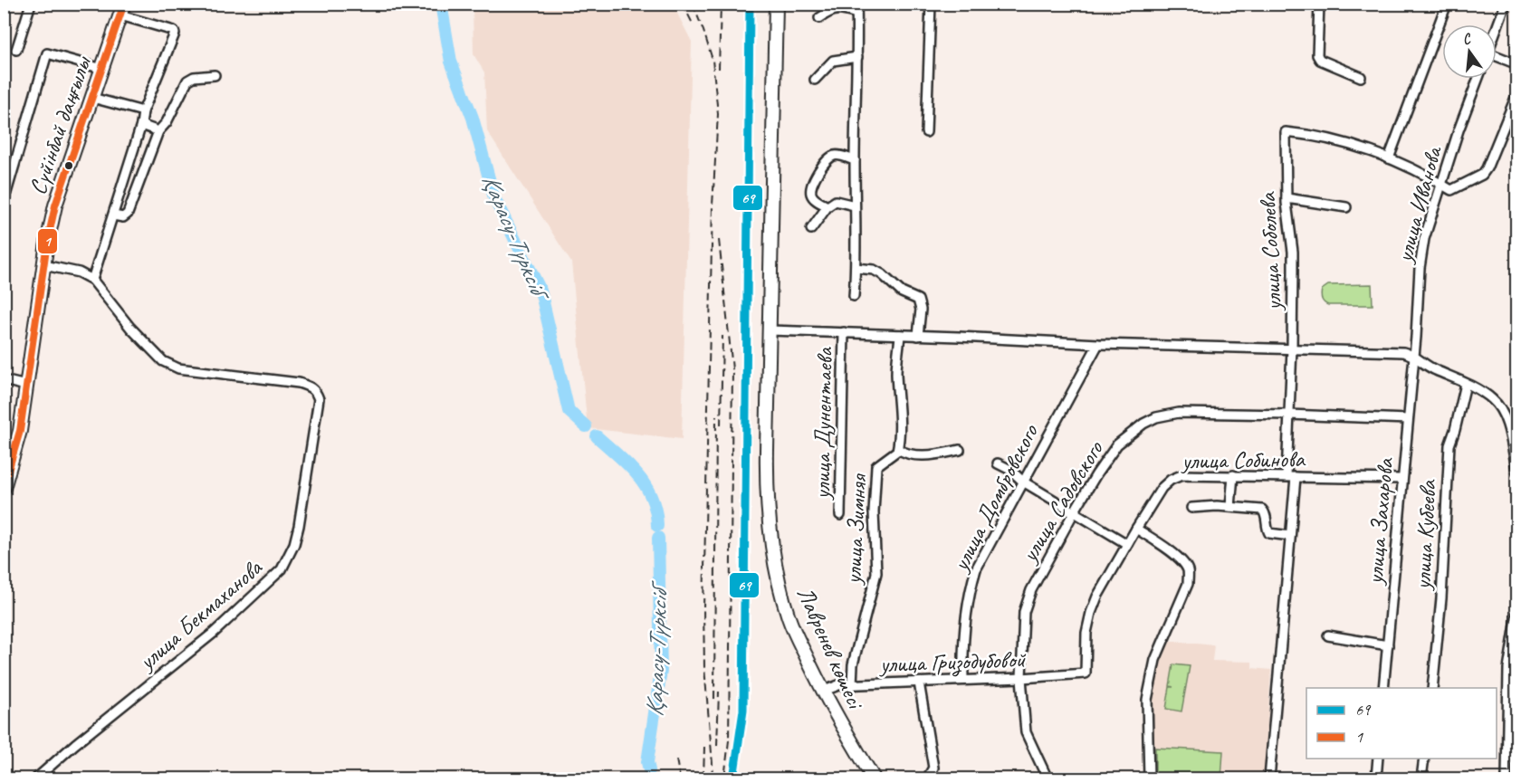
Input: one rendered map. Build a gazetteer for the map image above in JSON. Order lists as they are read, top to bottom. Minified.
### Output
{"streets":{"main road":["Сүйінбай даңғылы","Лавренев көшесі"],"street":["улица Иванова","улица Соболева","улица Дунентаева","улица Собинова","улица Домбровского","улица Садовского","улица Захарова","улица Зимняя","улица Кубеева","улица Бекмаханова","улица Гризодубовой"]},"crossings":[["улица Иванова","улица Соболева"],["улица Иванова","улица Захарова"],["улица Соболева","улица Собинова"],["улица Соболева","улица Садовского"],["улица Собинова","улица Захарова"],["улица Собинова","улица Гризодубовой"],["улица Домбровского","улица Гризодубовой"],["улица Садовского","улица Захарова"],["улица Садовского","улица Гризодубовой"],["улица Зимняя","улица Гризодубовой"],["Лавренев көшесі","улица Гризодубовой"]],"water":["Қарасу-Түрксіб"],"lines":["transit line 69","transit line 1"],"legend":["69","1"],"north":"top"}
